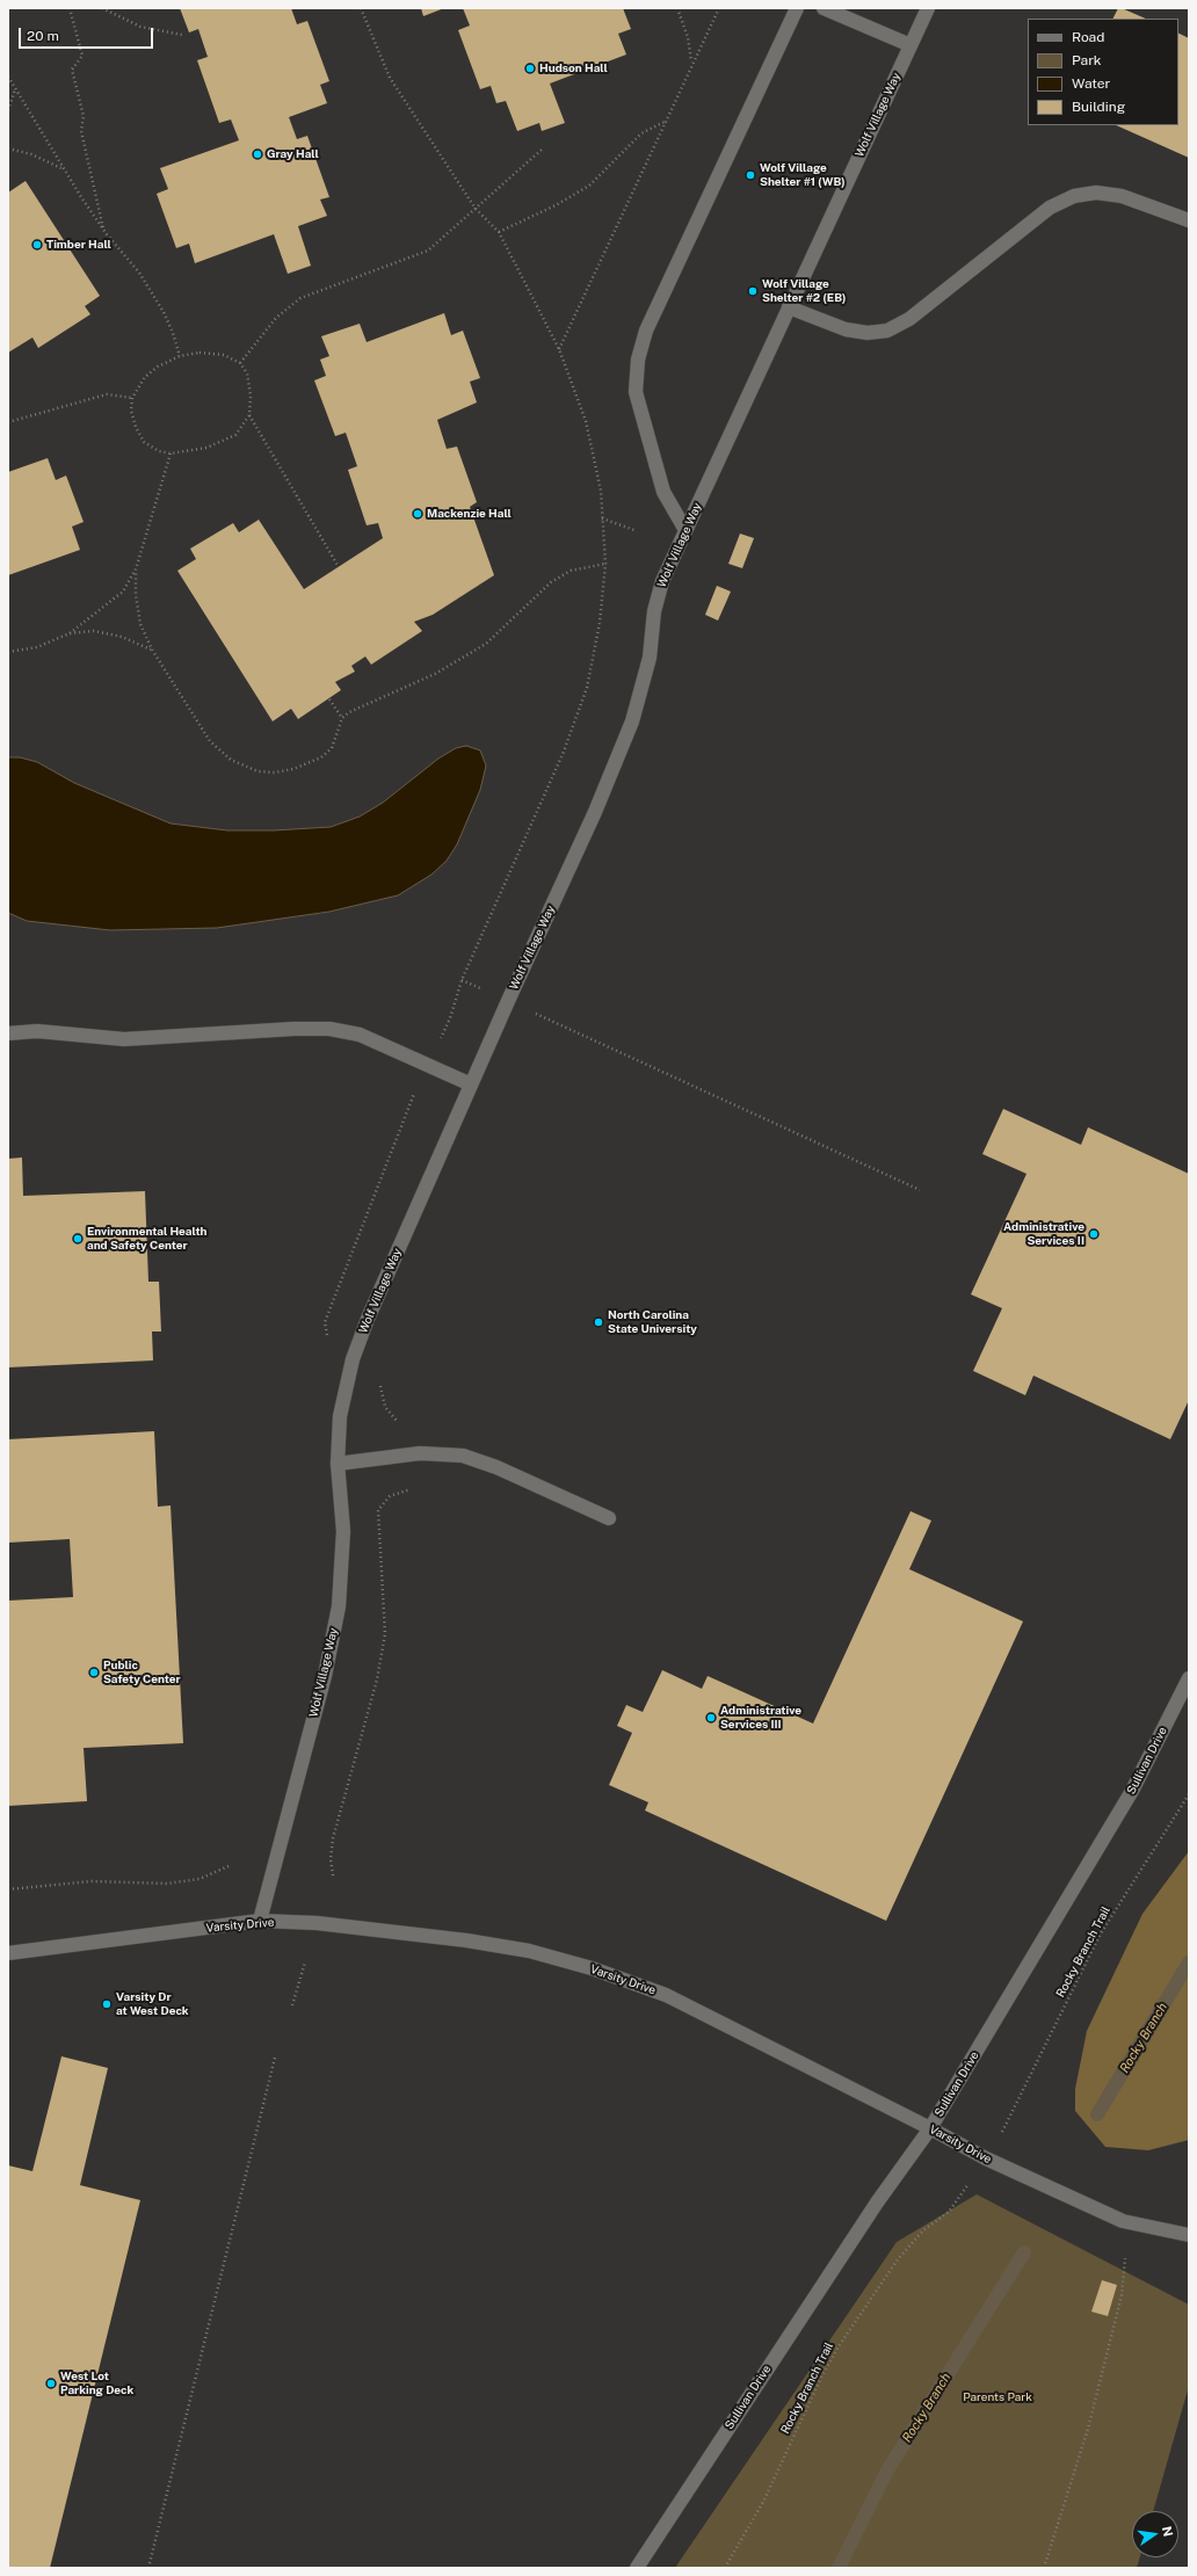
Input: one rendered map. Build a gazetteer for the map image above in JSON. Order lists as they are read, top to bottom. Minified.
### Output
{"streets":{"street":["Wolf Village Way","Sullivan Drive","Varsity Drive"],"path":["Rocky Branch Trail"]},"crossings":[["Wolf Village Way","Varsity Drive"],["Sullivan Drive","Varsity Drive"]],"water":["Rocky Branch"],"parks":["Parents Park"],"places":["Hudson Hall","Gray Hall","Wolf Village Shelter #1 (WB)","Timber Hall","Wolf Village Shelter #2 (EB)","Mackenzie Hall","Administrative Services II","Environmental Health and Safety Center","North Carolina State University","Public Safety Center","Administrative Services III","Varsity Dr at West Deck","West Lot Parking Deck"],"legend":["Road","Park","Water","Building"],"scale_bar":"20 m","north":"right"}
